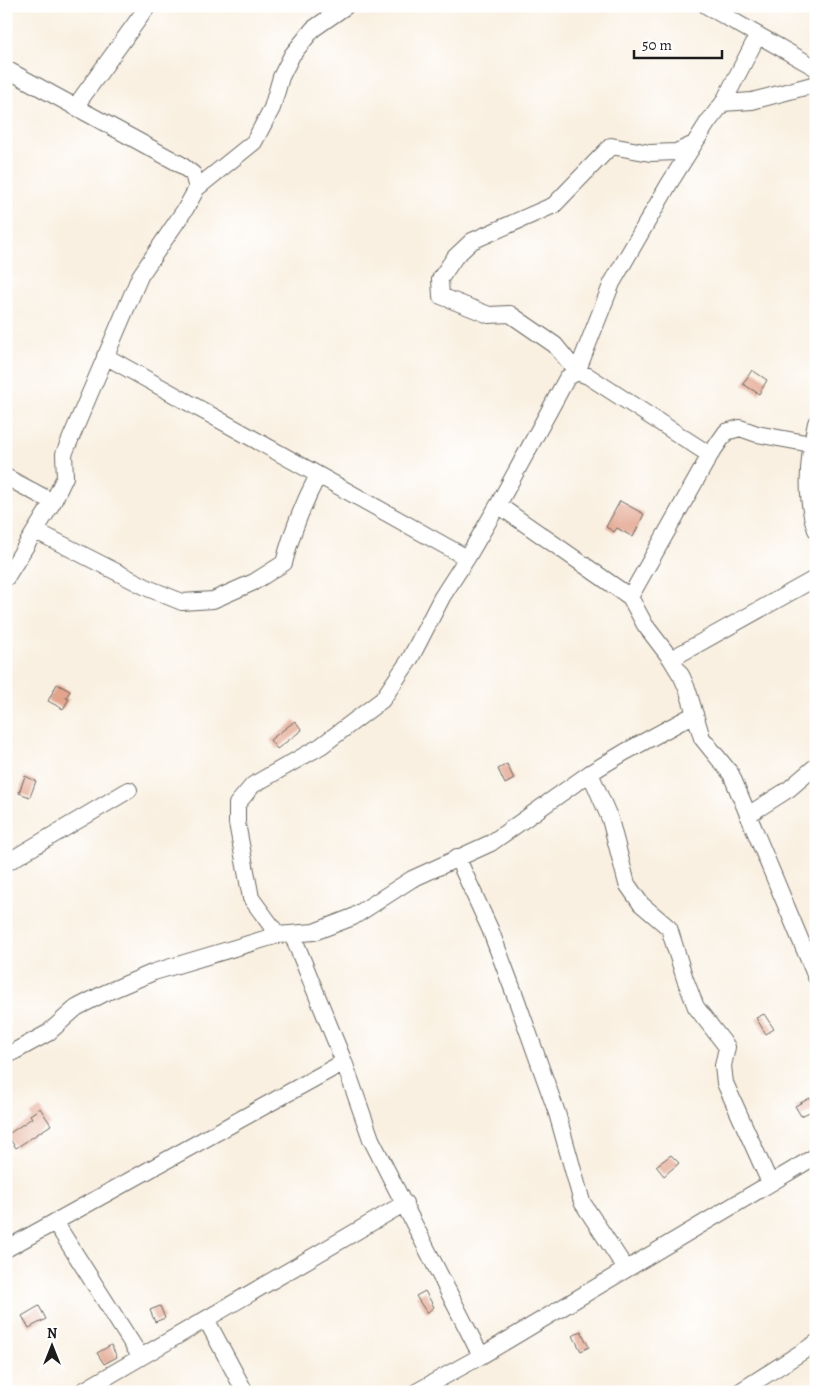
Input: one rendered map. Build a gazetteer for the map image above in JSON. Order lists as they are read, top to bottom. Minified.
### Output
{"scale_bar":"50 m","north":"top"}
